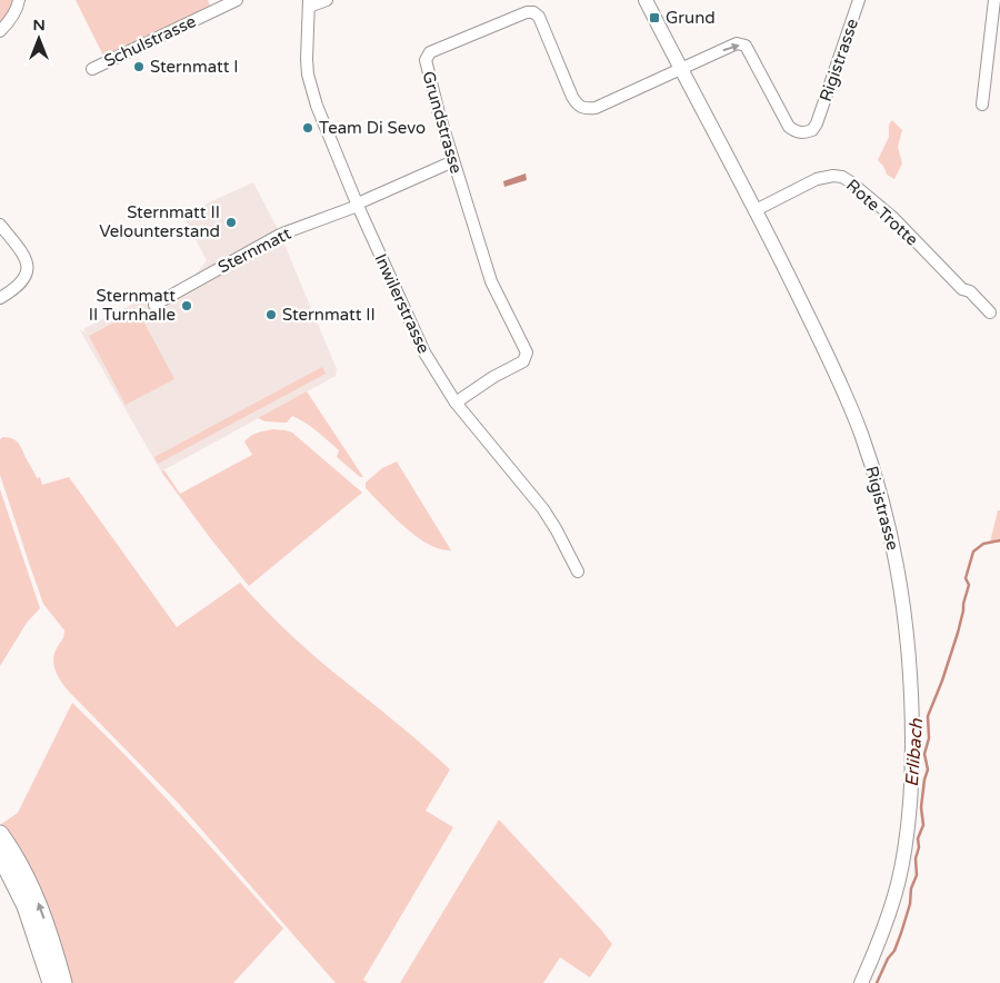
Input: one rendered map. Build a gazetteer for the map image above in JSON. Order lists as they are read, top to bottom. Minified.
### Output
{"streets":{"street":["Schulstrasse","Rigistrasse","Grundstrasse","Rote Trotte","Sternmatt","Inwilerstrasse"]},"crossings":[["Rigistrasse","Grundstrasse"],["Rigistrasse","Rote Trotte"],["Grundstrasse","Sternmatt"],["Grundstrasse","Inwilerstrasse"],["Sternmatt","Inwilerstrasse"]],"water":["Erlibach"],"places":{"transit":["Grund"],"other":["Sternmatt I","Team Di Sevo","Sternmatt II Velounterstand","Sternmatt II Turnhalle","Sternmatt II"]},"north":"top"}
